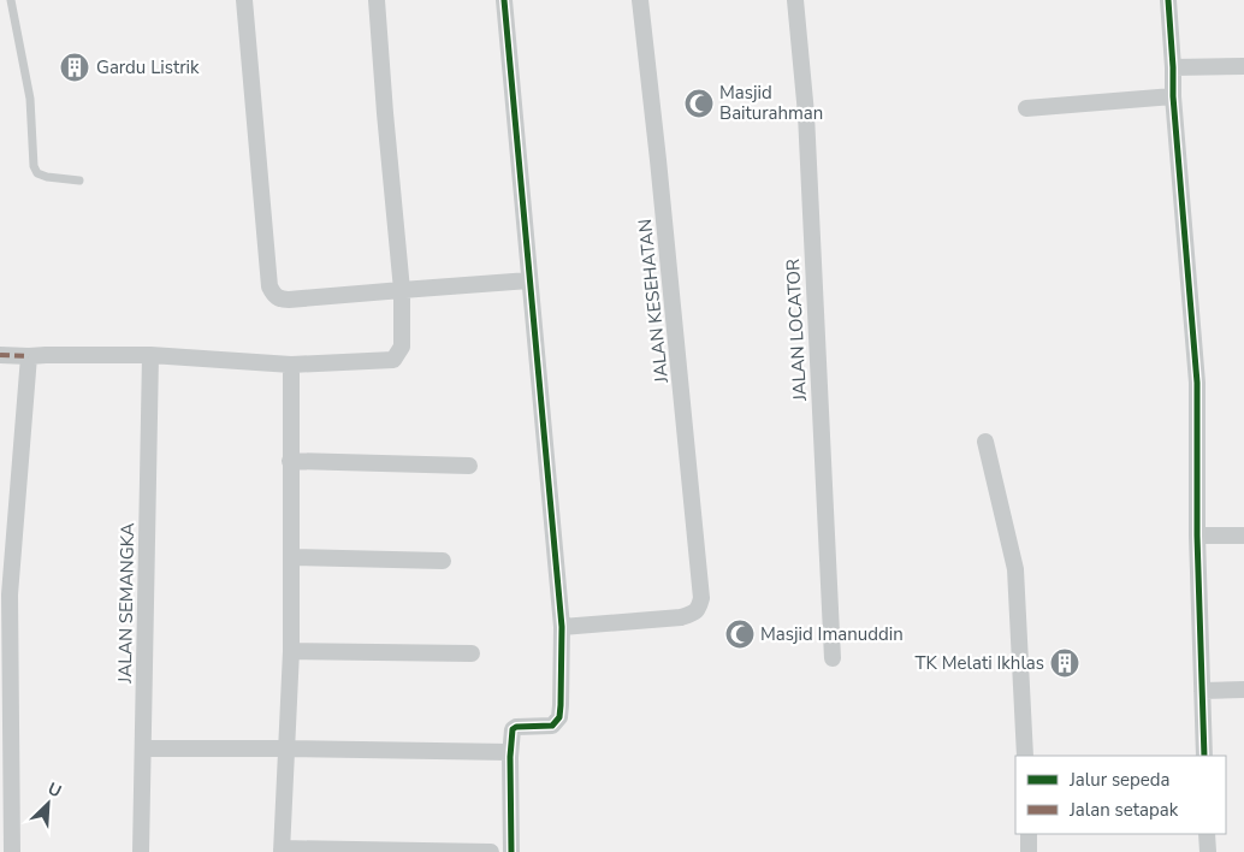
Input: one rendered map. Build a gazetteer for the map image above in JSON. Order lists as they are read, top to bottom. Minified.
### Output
{"streets":{"street":["JALAN KESEHATAN","JALAN LOCATOR","JALAN SEMANGKA"]},"places":{"building":["Gardu Listrik","TK Melati Ikhlas"],"mosque":["Masjid Baiturahman","Masjid Imanuddin"]},"legend":["Jalur sepeda","Jalan setapak"],"north":"top right"}
